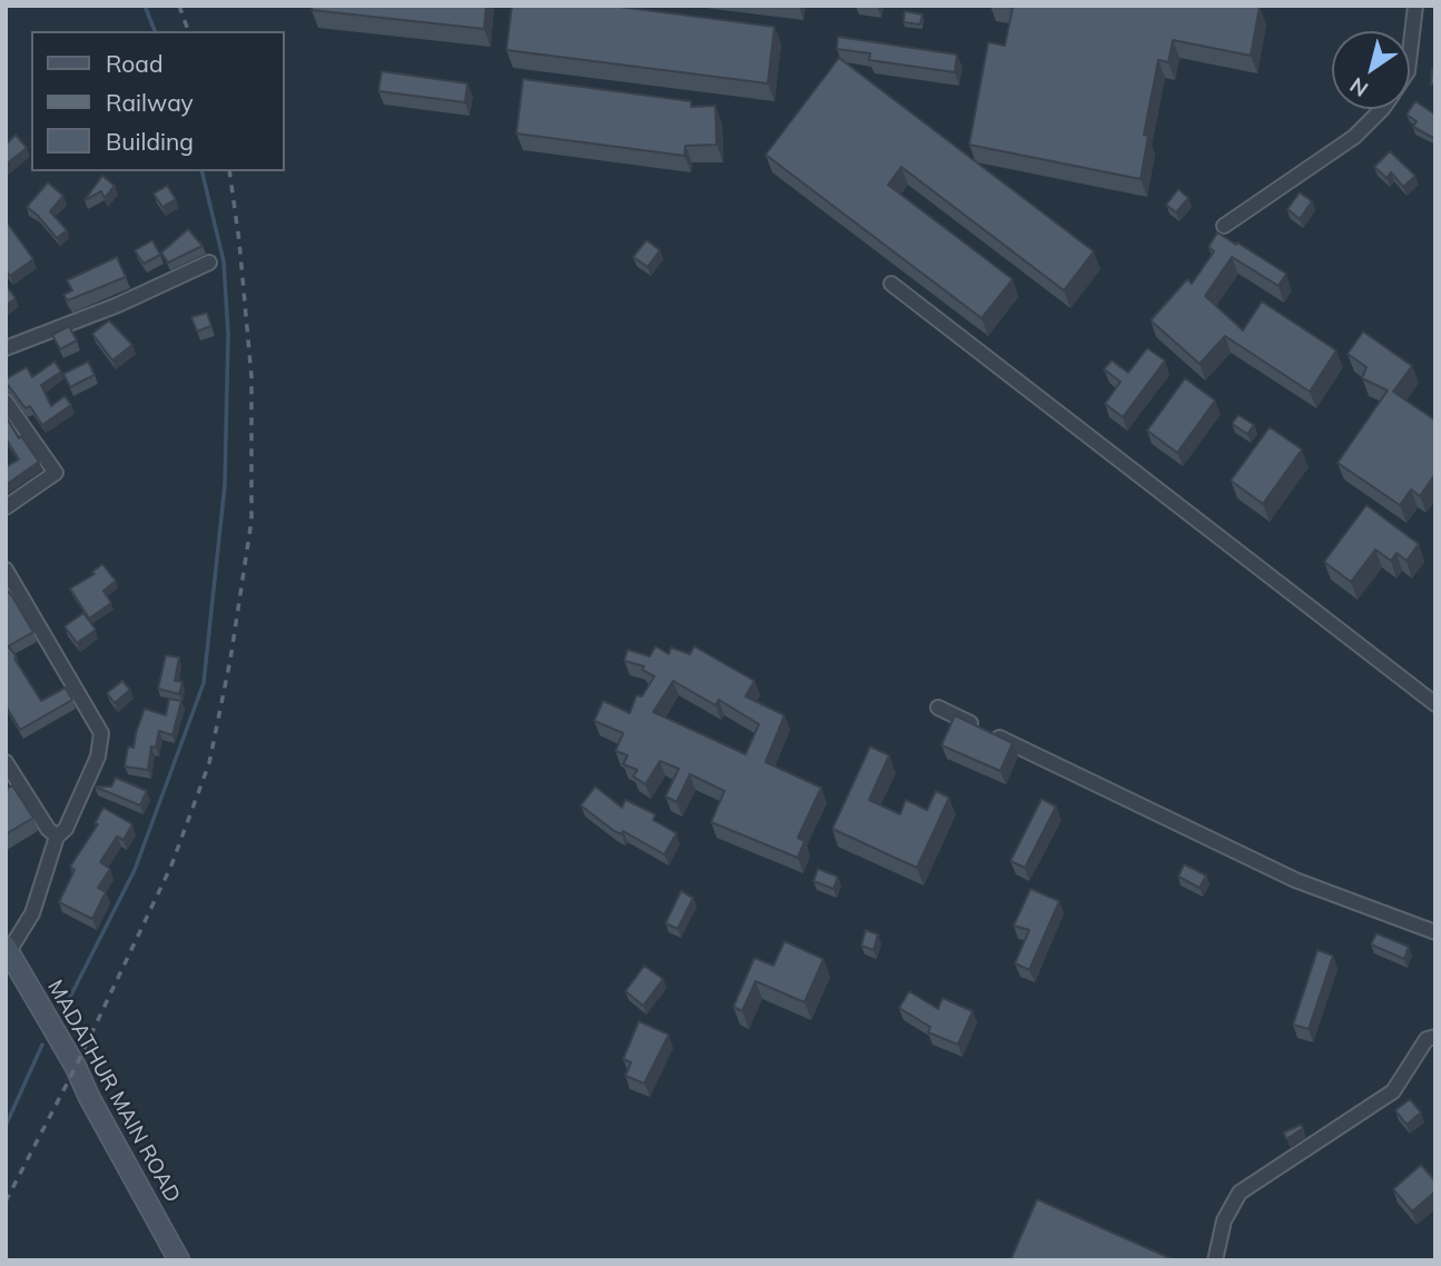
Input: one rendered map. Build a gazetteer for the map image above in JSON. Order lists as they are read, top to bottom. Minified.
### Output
{"streets":{"street":["MADATHUR MAIN ROAD"]},"legend":["Road","Railway","Building"],"north":"bottom left"}
